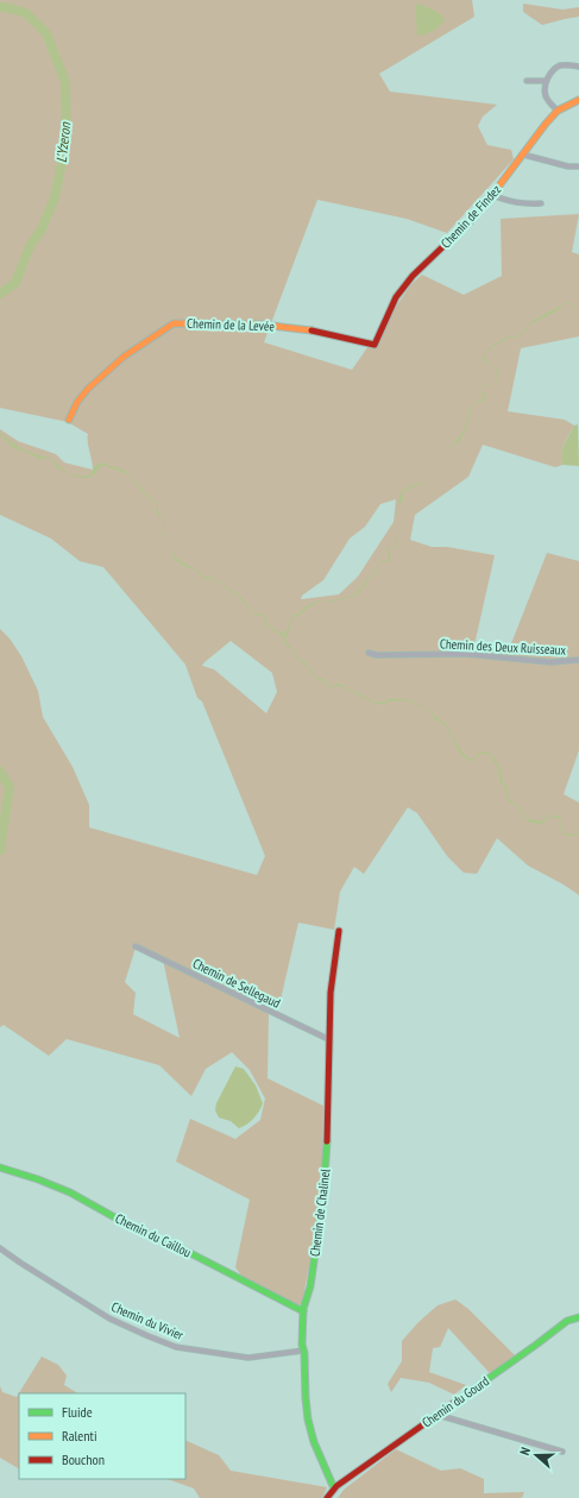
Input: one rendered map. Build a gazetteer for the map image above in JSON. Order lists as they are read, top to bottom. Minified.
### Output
{"streets":{"street":["Chemin de Findez","Chemin de la Levée","Chemin des Deux Ruisseaux","Chemin de Sellegaud","Chemin de Chalinel","Chemin du Caillou","Chemin du Vivier","Chemin du Gourd"]},"crossings":[["Chemin de Findez","Chemin de la Levée"],["Chemin de Sellegaud","Chemin de Chalinel"],["Chemin de Chalinel","Chemin du Caillou"],["Chemin de Chalinel","Chemin du Vivier"],["Chemin de Chalinel","Chemin du Gourd"]],"water":["L'Yzeron"],"legend":["Fluide","Ralenti","Bouchon"],"north":"left"}
